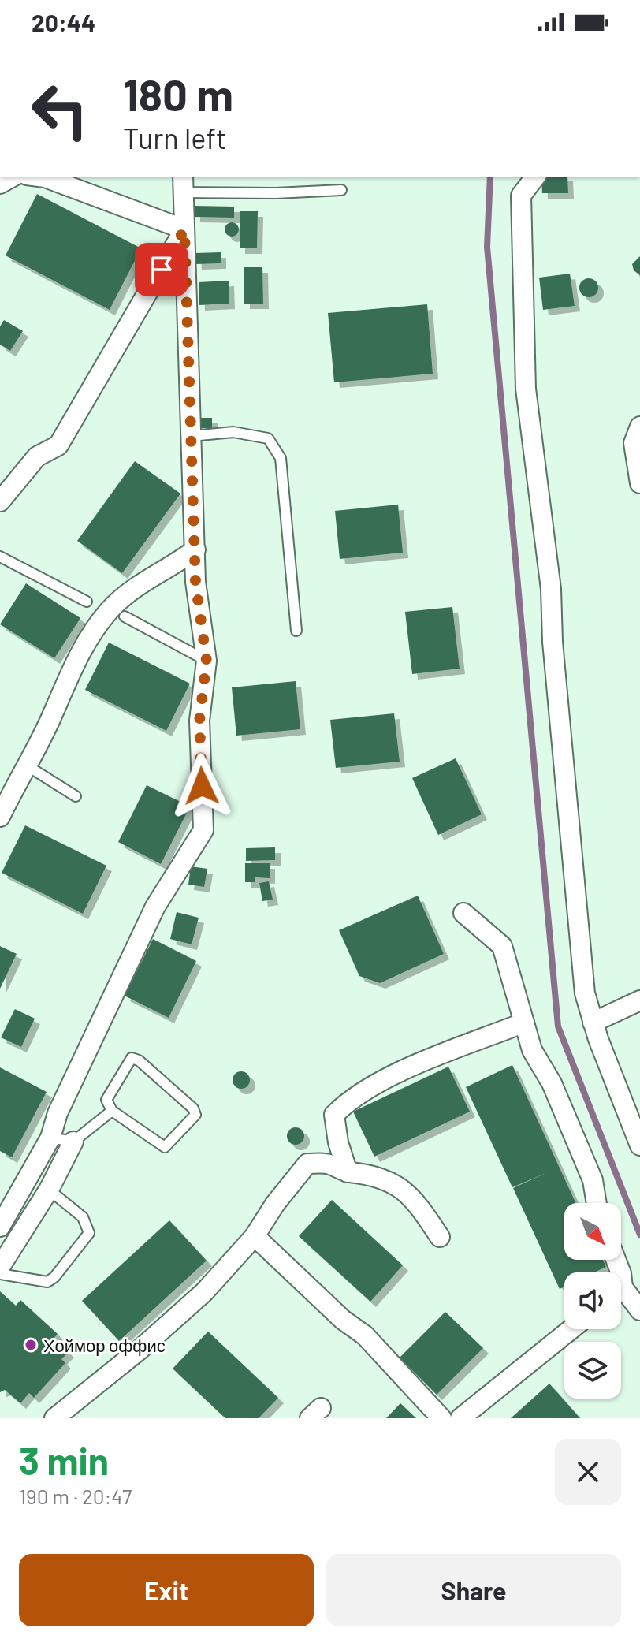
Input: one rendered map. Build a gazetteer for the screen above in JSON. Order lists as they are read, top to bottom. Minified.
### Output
{"places":["Хоймор оффис"],"north":"bottom right","page":{"status":"20:44","turn":["180 m","Turn left"],"heading":["3 min","190 m · 20:47"],"buttons":["Exit","Share"]}}
